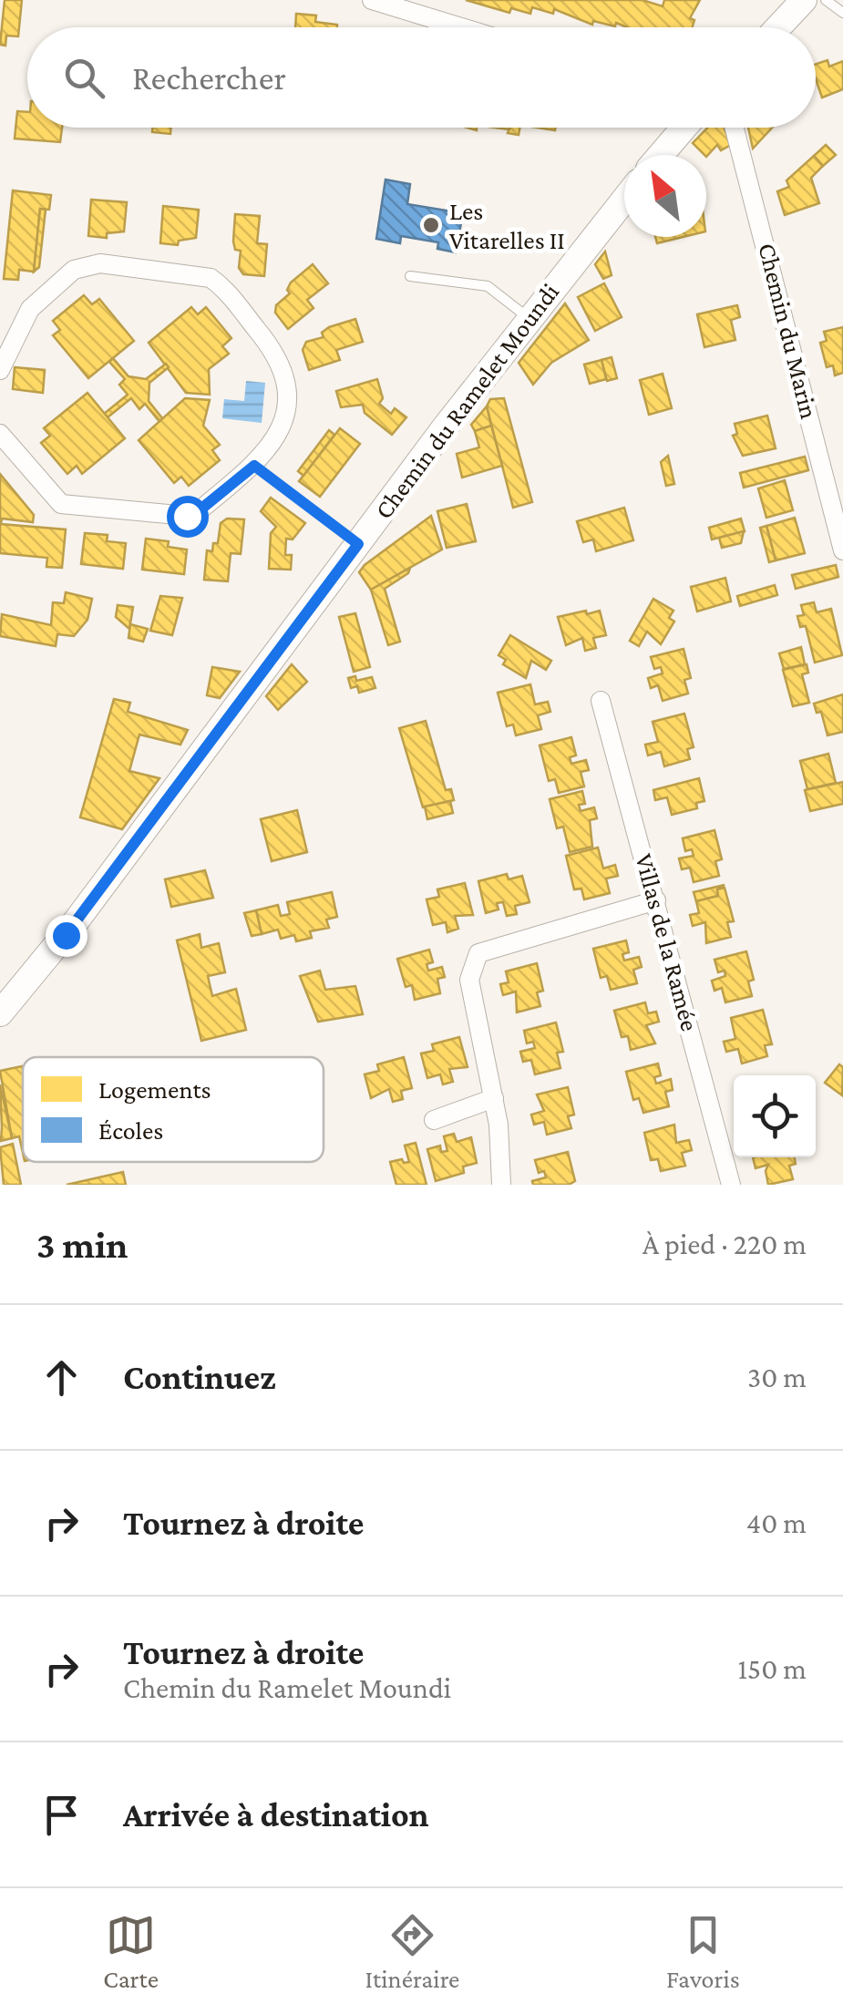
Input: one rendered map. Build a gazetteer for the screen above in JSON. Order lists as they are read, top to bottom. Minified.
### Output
{"streets":{"main road":["Chemin du Ramelet Moundi"],"street":["Chemin du Marin","Villas de la Ramée"]},"places":["Les Vitarelles II"],"legend":["Logements","Écoles"],"north":"top left","page":{"search":"Rechercher","heading":["3 min","À pied · 220 m"],"list":[["Continuez","30 m"],["Tournez à droite","40 m"],["Tournez à droite","Chemin du Ramelet Moundi","150 m"],"Arrivée à destination"],"nav":["Carte","Itinéraire","Favoris"]}}
